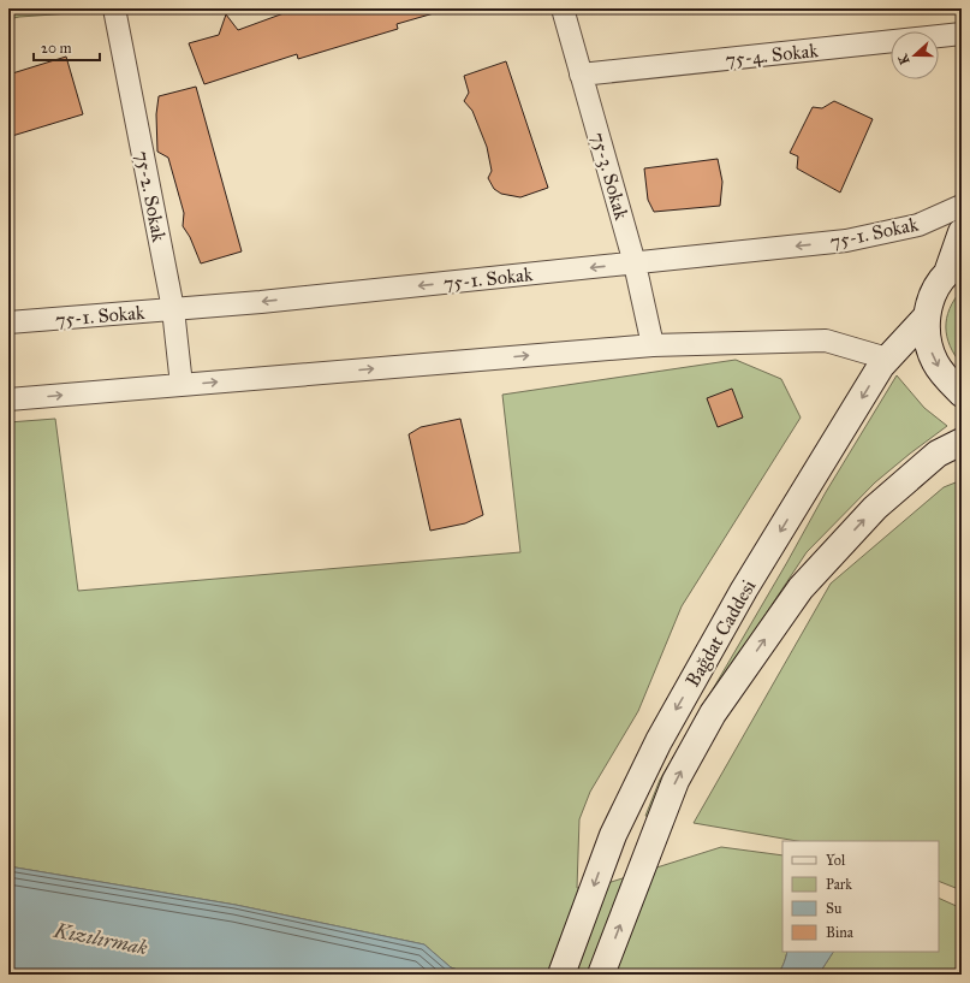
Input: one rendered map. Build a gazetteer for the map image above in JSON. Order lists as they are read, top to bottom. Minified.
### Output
{"streets":{"main road":["Bağdat Caddesi"],"street":["75-4. Sokak","75-3. Sokak","75-2. Sokak","75-1. Sokak"]},"crossings":[["75-4. Sokak","75-3. Sokak"],["75-3. Sokak","75-1. Sokak"],["75-2. Sokak","75-1. Sokak"]],"water":["Kızılırmak"],"legend":["Yol","Park","Su","Bina"],"scale_bar":"20 m","north":"left"}
